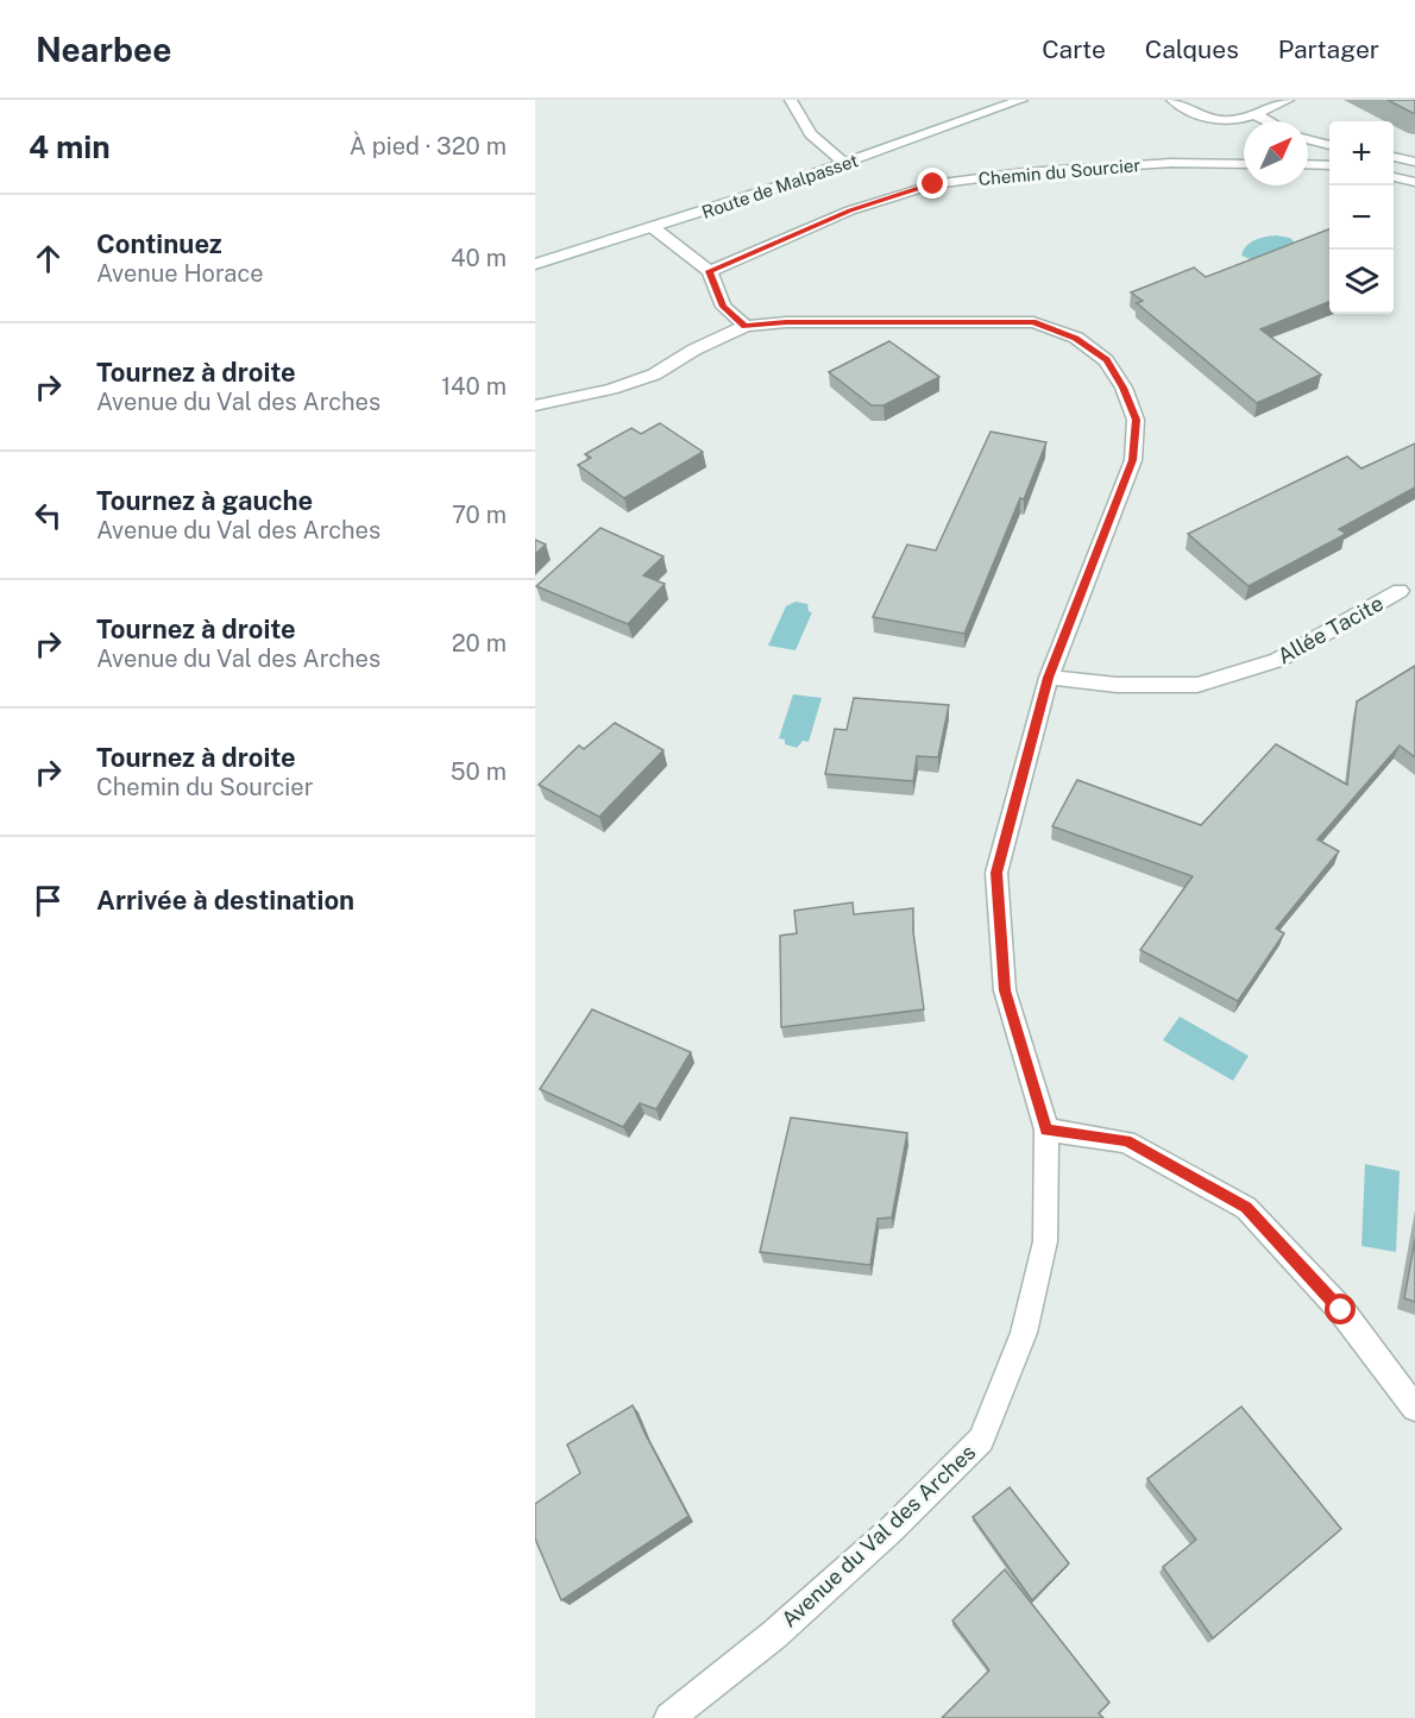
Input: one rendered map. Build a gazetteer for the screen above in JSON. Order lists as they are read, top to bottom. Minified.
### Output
{"streets":{"street":["Chemin du Sourcier","Route de Malpasset","Allée Tacite","Avenue du Val des Arches"]},"crossings":[["Allée Tacite","Avenue du Val des Arches"]],"north":"top right","page":{"header":"Nearbee","nav":["Carte","Calques","Partager"],"heading":["4 min","À pied · 320 m"],"map_buttons":["+","−"],"list":[["Continuez","Avenue Horace","40 m"],["Tournez à droite","Avenue du Val des Arches","140 m"],["Tournez à gauche","Avenue du Val des Arches","70 m"],["Tournez à droite","Avenue du Val des Arches","20 m"],["Tournez à droite","Chemin du Sourcier","50 m"],"Arrivée à destination"]}}
